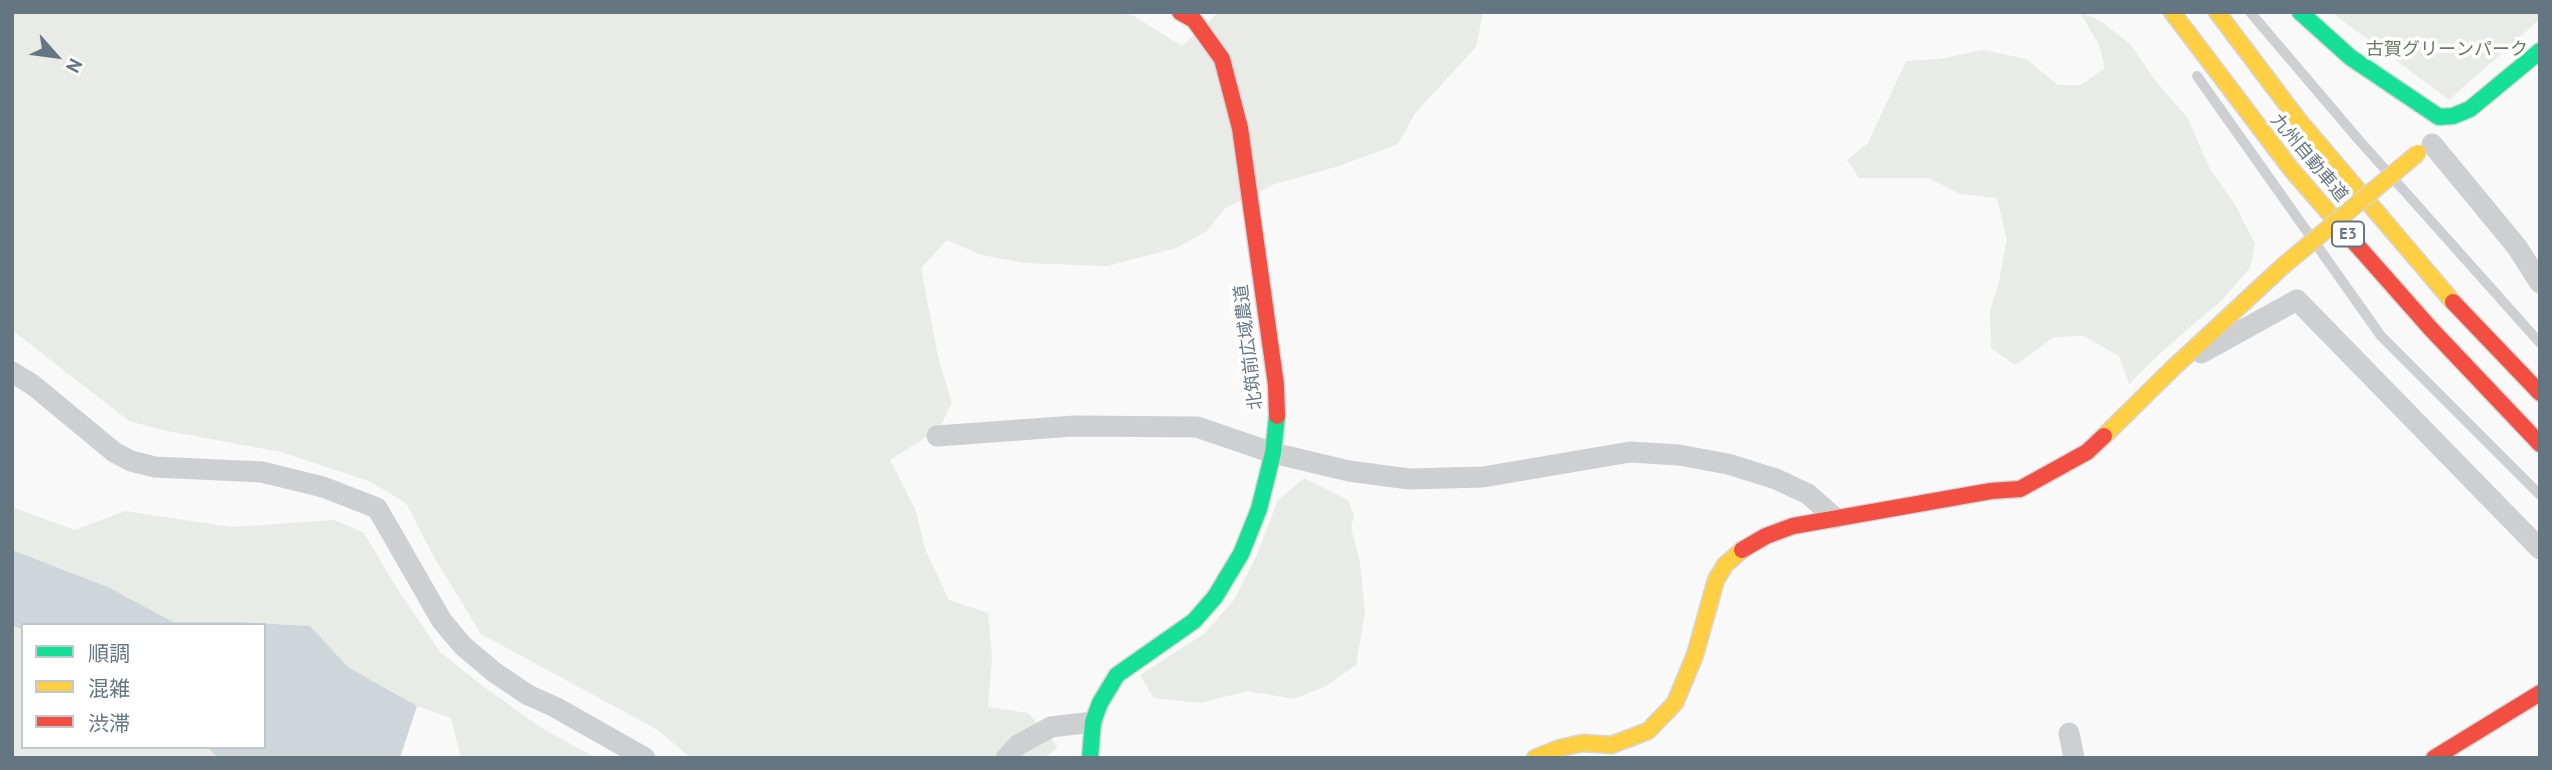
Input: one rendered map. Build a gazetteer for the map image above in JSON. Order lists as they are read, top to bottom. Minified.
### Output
{"streets":{"main road":["九州自動車道","E3","北筑前広域農道"]},"parks":["古賀グリーンパーク"],"legend":["順調","混雑","渋滞"],"north":"bottom right"}
